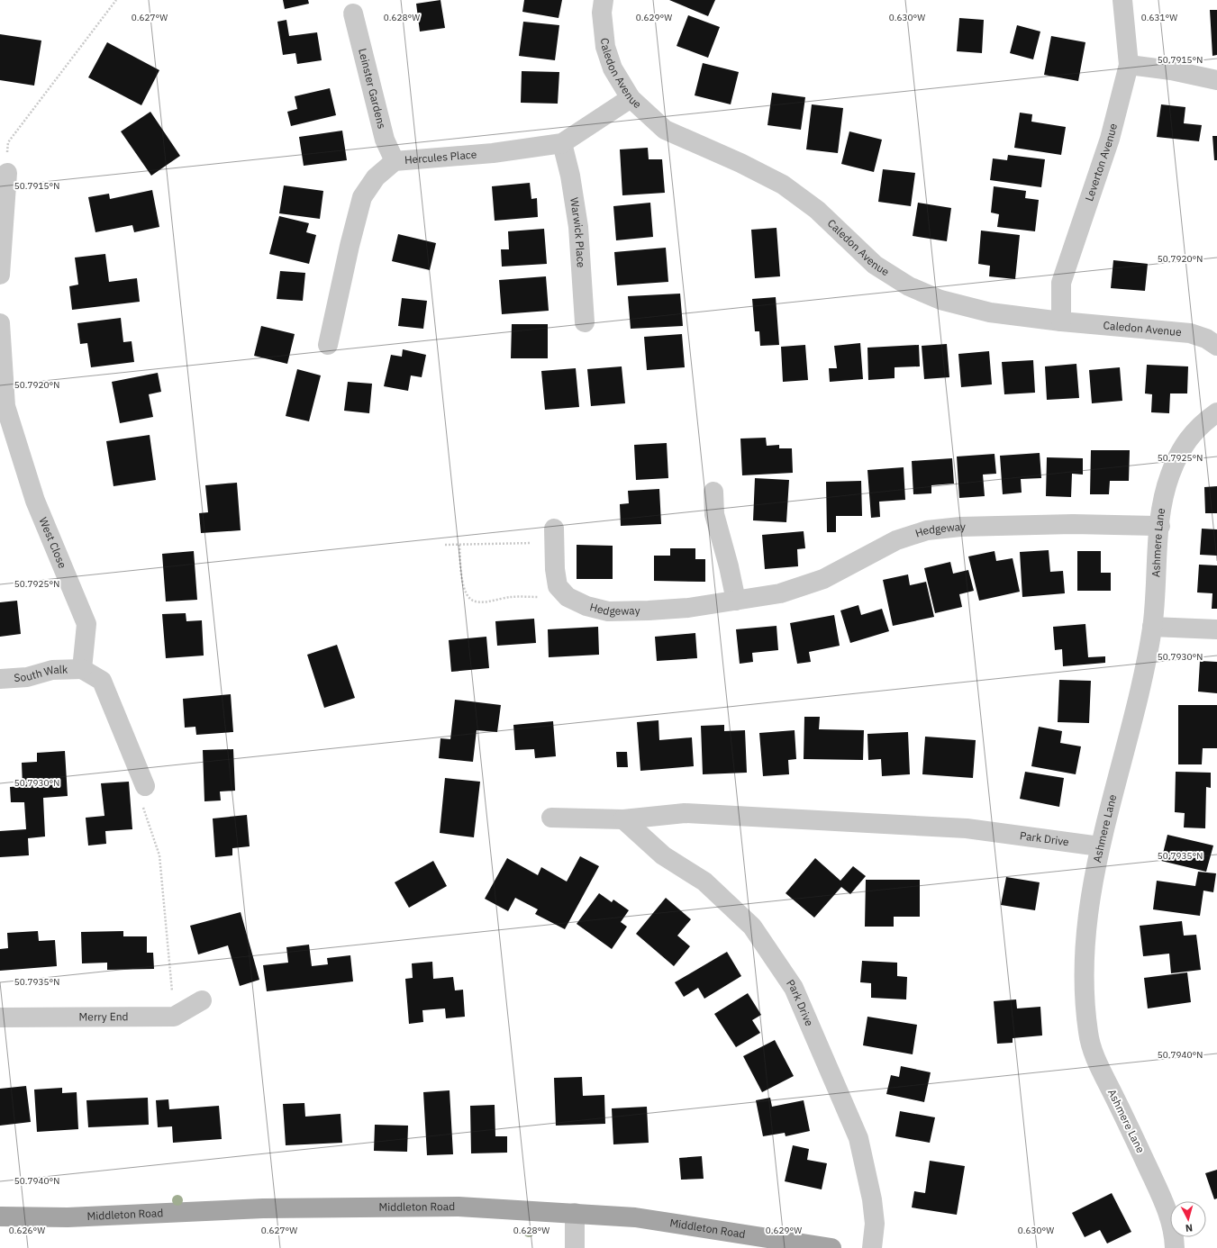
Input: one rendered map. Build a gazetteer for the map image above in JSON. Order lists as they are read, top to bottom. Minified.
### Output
{"streets":{"main road":["Middleton Road"],"street":["Caledon Avenue","Leinster Gardens","Hercules Place","Leverton Avenue","Warwick Place","Hedgeway","Ashmere Lane","West Close","South Walk","Park Drive","Merry End"]},"crossings":[["Caledon Avenue","Hercules Place"],["Caledon Avenue","Leverton Avenue"],["Leinster Gardens","Hercules Place"],["Hercules Place","Warwick Place"],["Hedgeway","Ashmere Lane"],["Ashmere Lane","Park Drive"],["West Close","South Walk"]],"north":"bottom","coordinates":["0.627°W","0.628°W","0.629°W","0.630°W","0.631°W","50.7915°N","50.7920°N","50.7925°N","50.7930°N","50.7935°N","50.7940°N","0.626°W"]}
